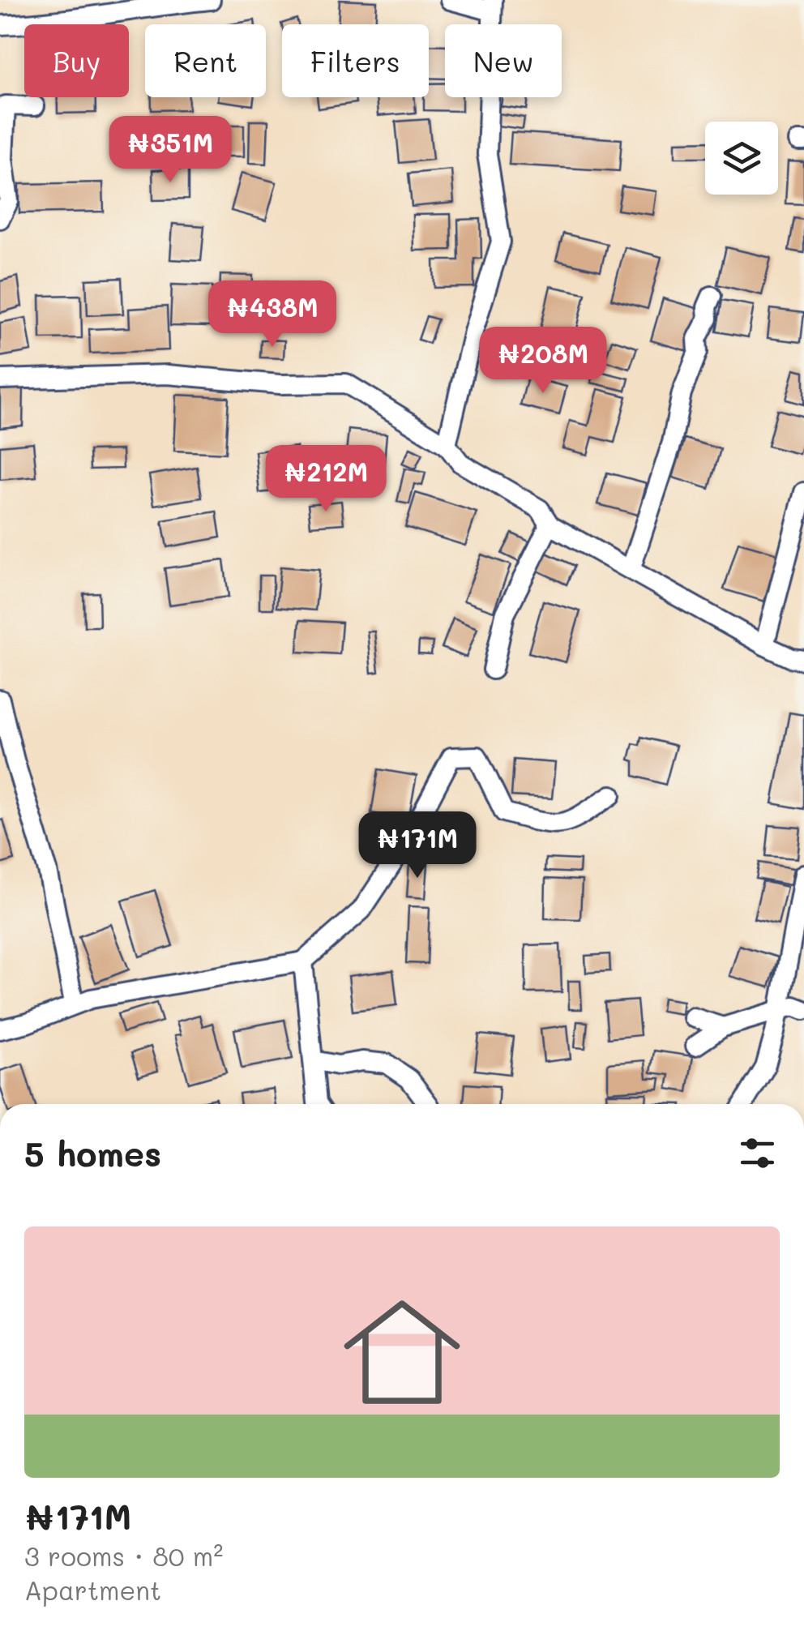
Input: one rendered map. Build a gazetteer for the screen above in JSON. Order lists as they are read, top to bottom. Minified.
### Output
{"page":{"chip":["Buy","Rent","Filters","New"],"price":["₦351M","₦438M","₦208M","₦212M","₦171M"],"heading":"5 homes","list":[{"name":"₦171M","note":"3 rooms · 80 m² · Apartment"}]}}
